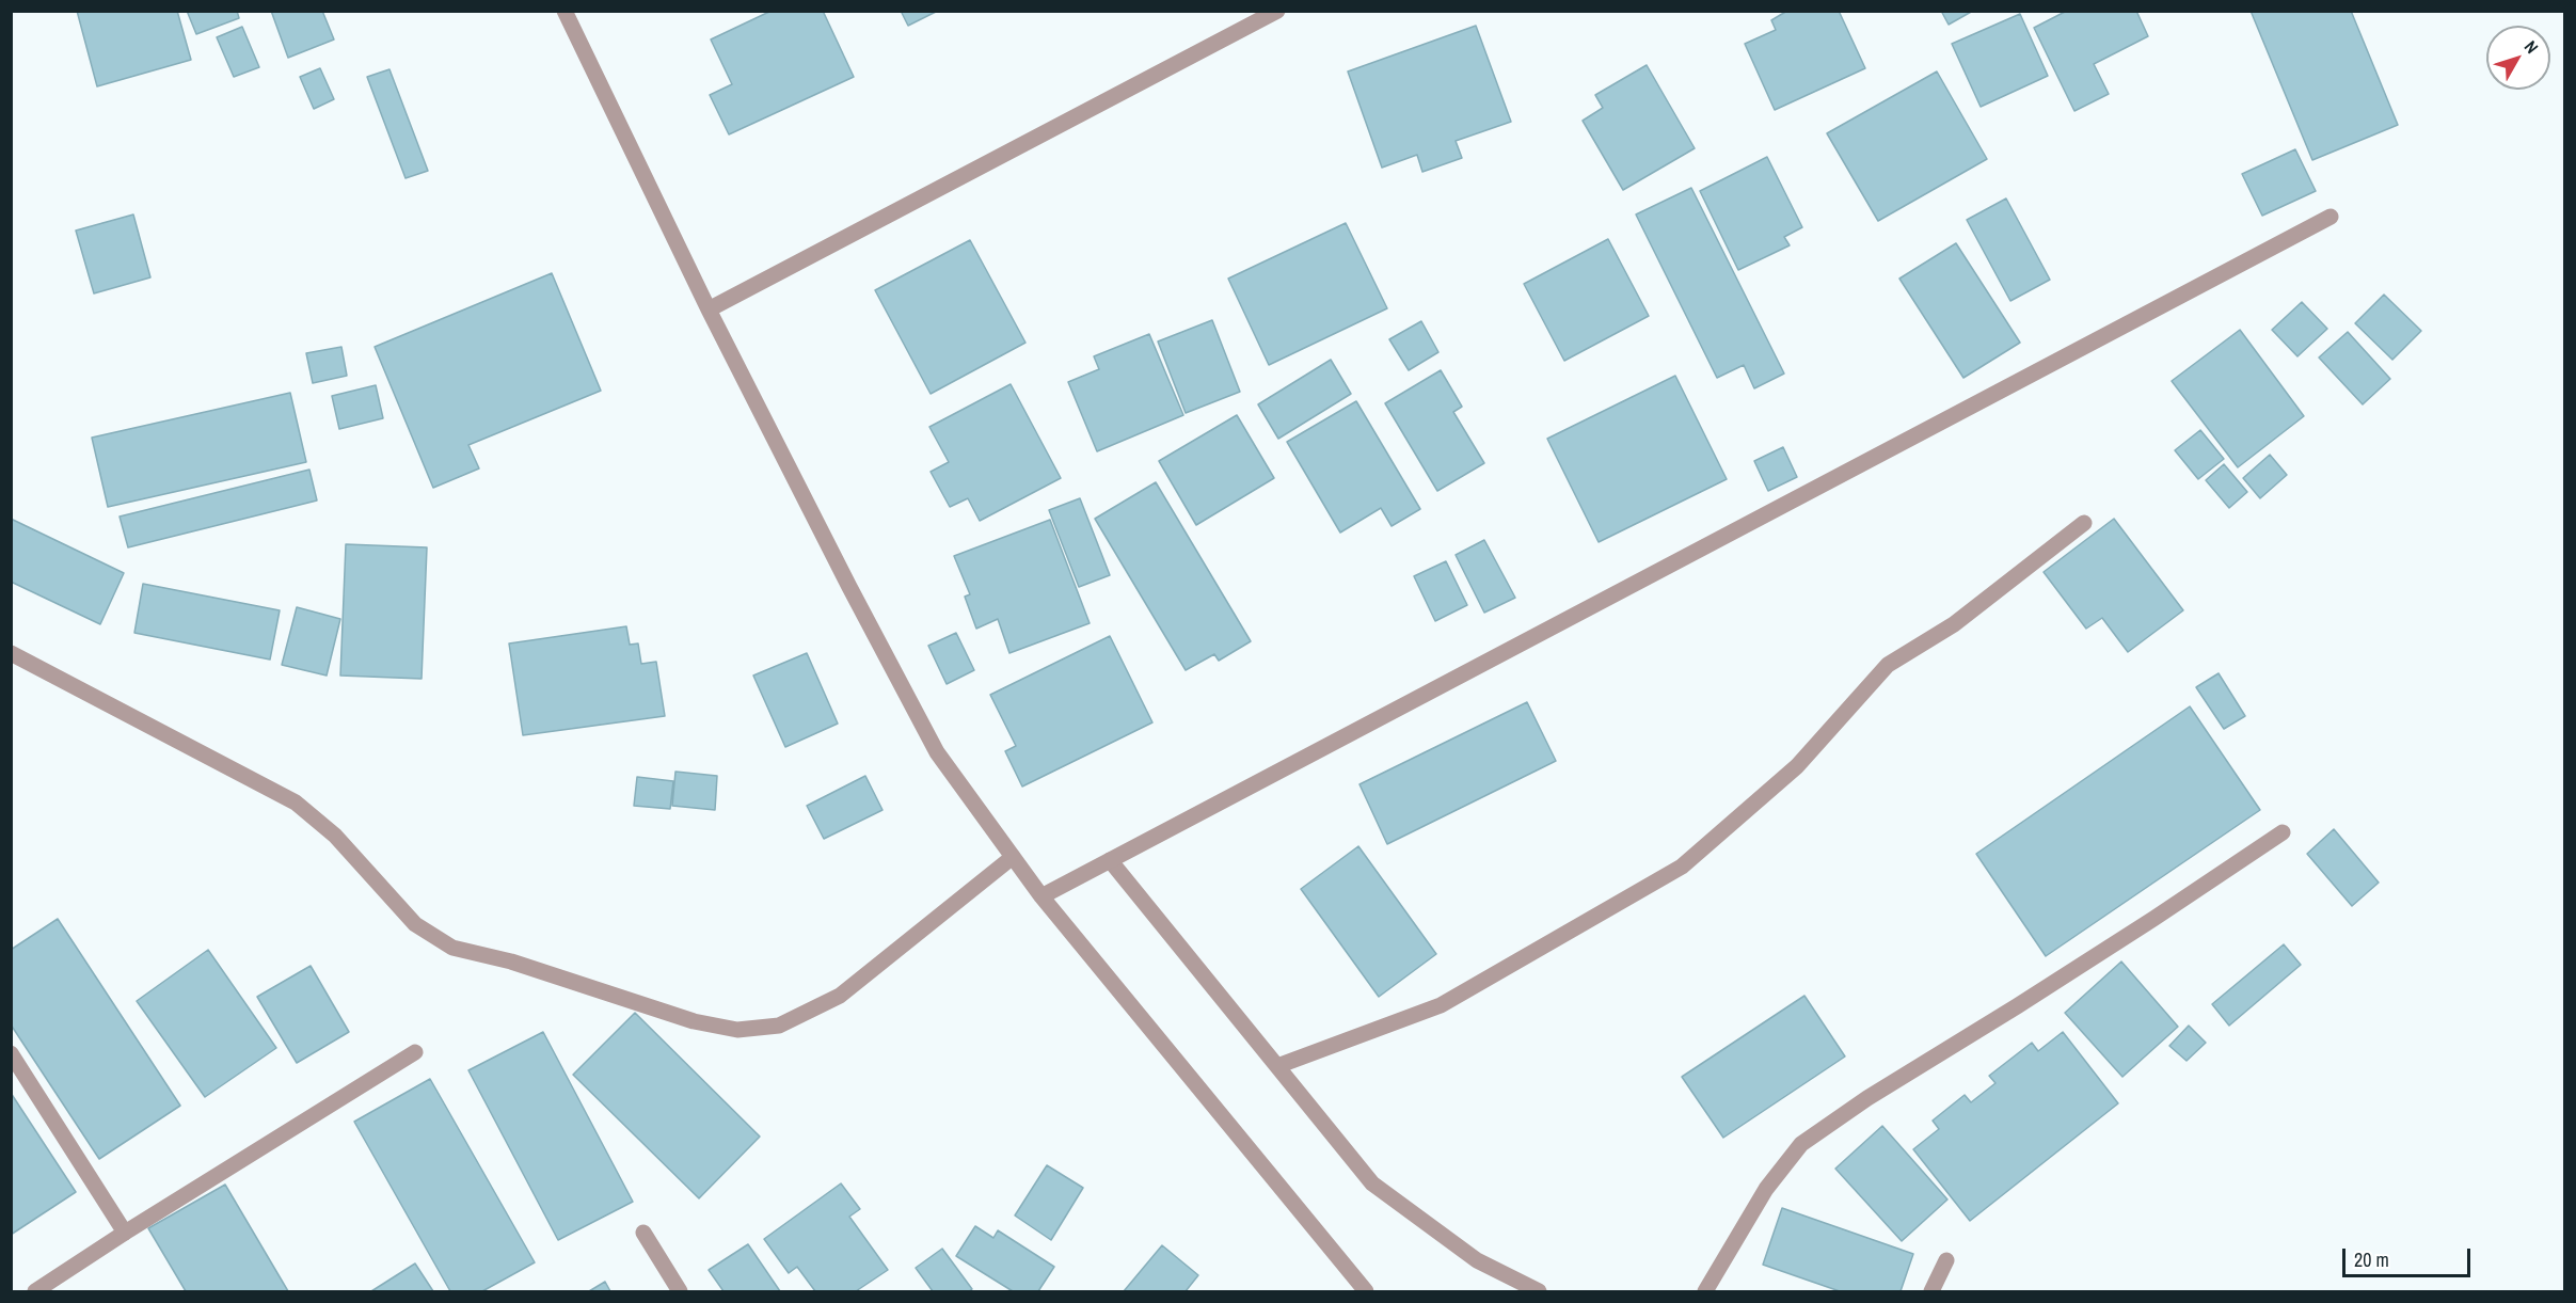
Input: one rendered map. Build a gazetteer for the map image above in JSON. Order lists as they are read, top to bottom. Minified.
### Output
{"scale_bar":"20 m","north":"top right"}
